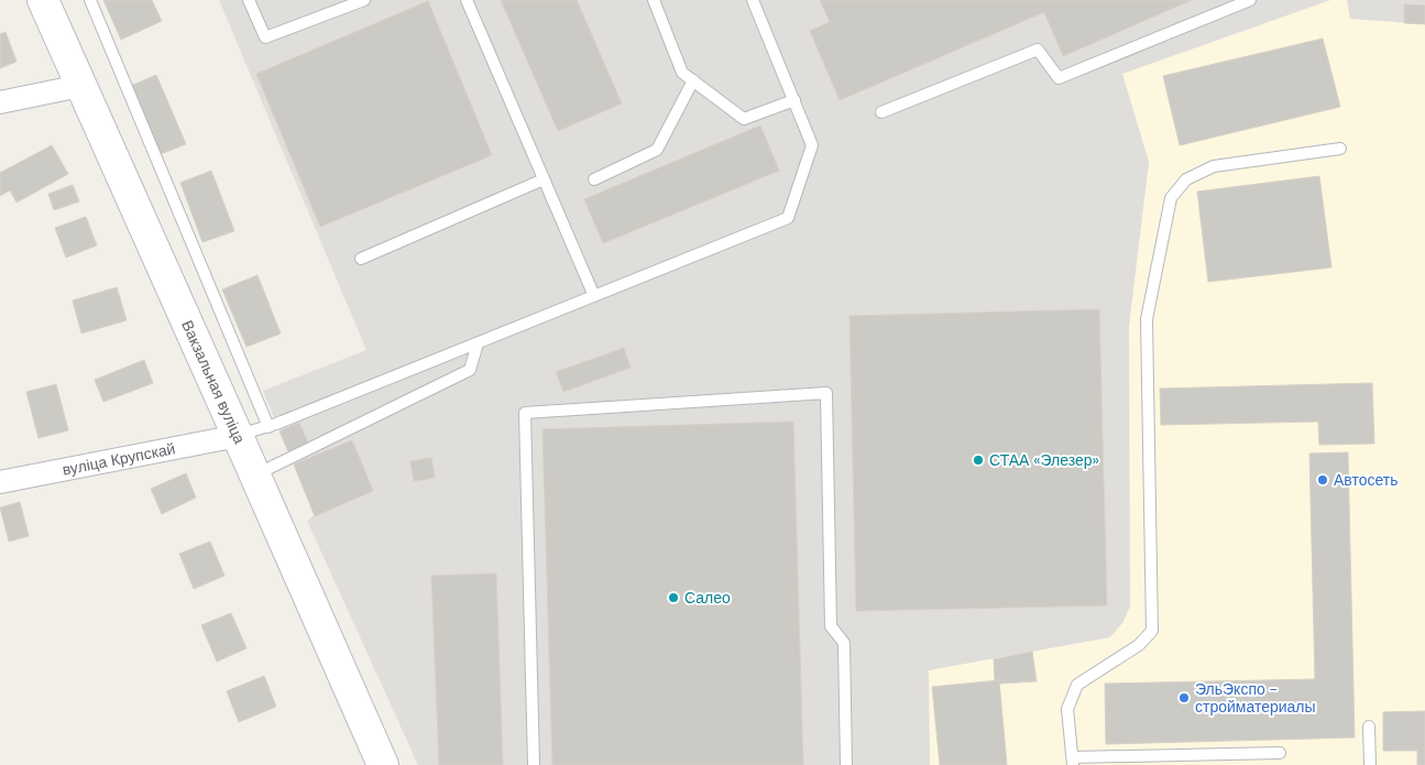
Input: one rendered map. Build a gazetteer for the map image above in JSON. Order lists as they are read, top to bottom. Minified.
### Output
{"streets":{"street":["Вакзальная вуліца","вуліца Крупскай"]},"crossings":[["Вакзальная вуліца","вуліца Крупскай"]],"places":["СТАА «Элезер»","Автосеть","Салео","ЭльЭкспо - стройматериалы"]}
